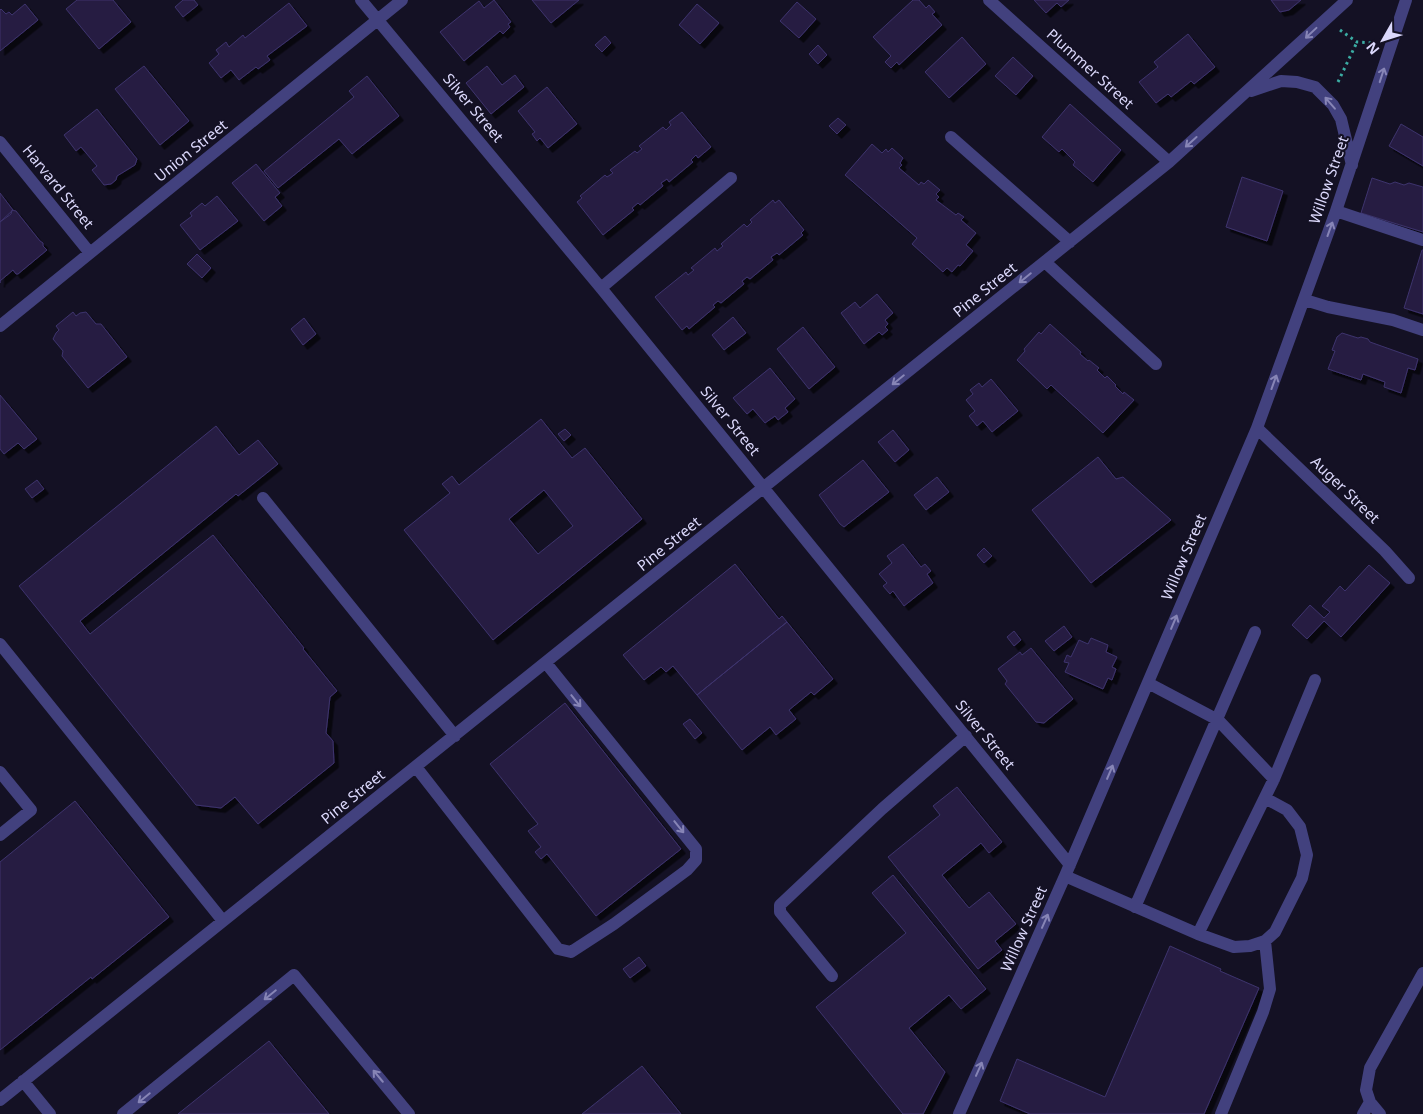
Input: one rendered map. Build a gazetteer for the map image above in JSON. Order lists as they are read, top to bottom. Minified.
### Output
{"streets":{"street":["Plummer Street","Silver Street","Union Street","Willow Street","Harvard Street","Pine Street","Auger Street"]},"crossings":[["Plummer Street","Pine Street"],["Silver Street","Union Street"],["Silver Street","Willow Street"],["Silver Street","Pine Street"],["Union Street","Harvard Street"],["Willow Street","Auger Street"]],"one_way":["Willow Street"],"north":"bottom left"}
